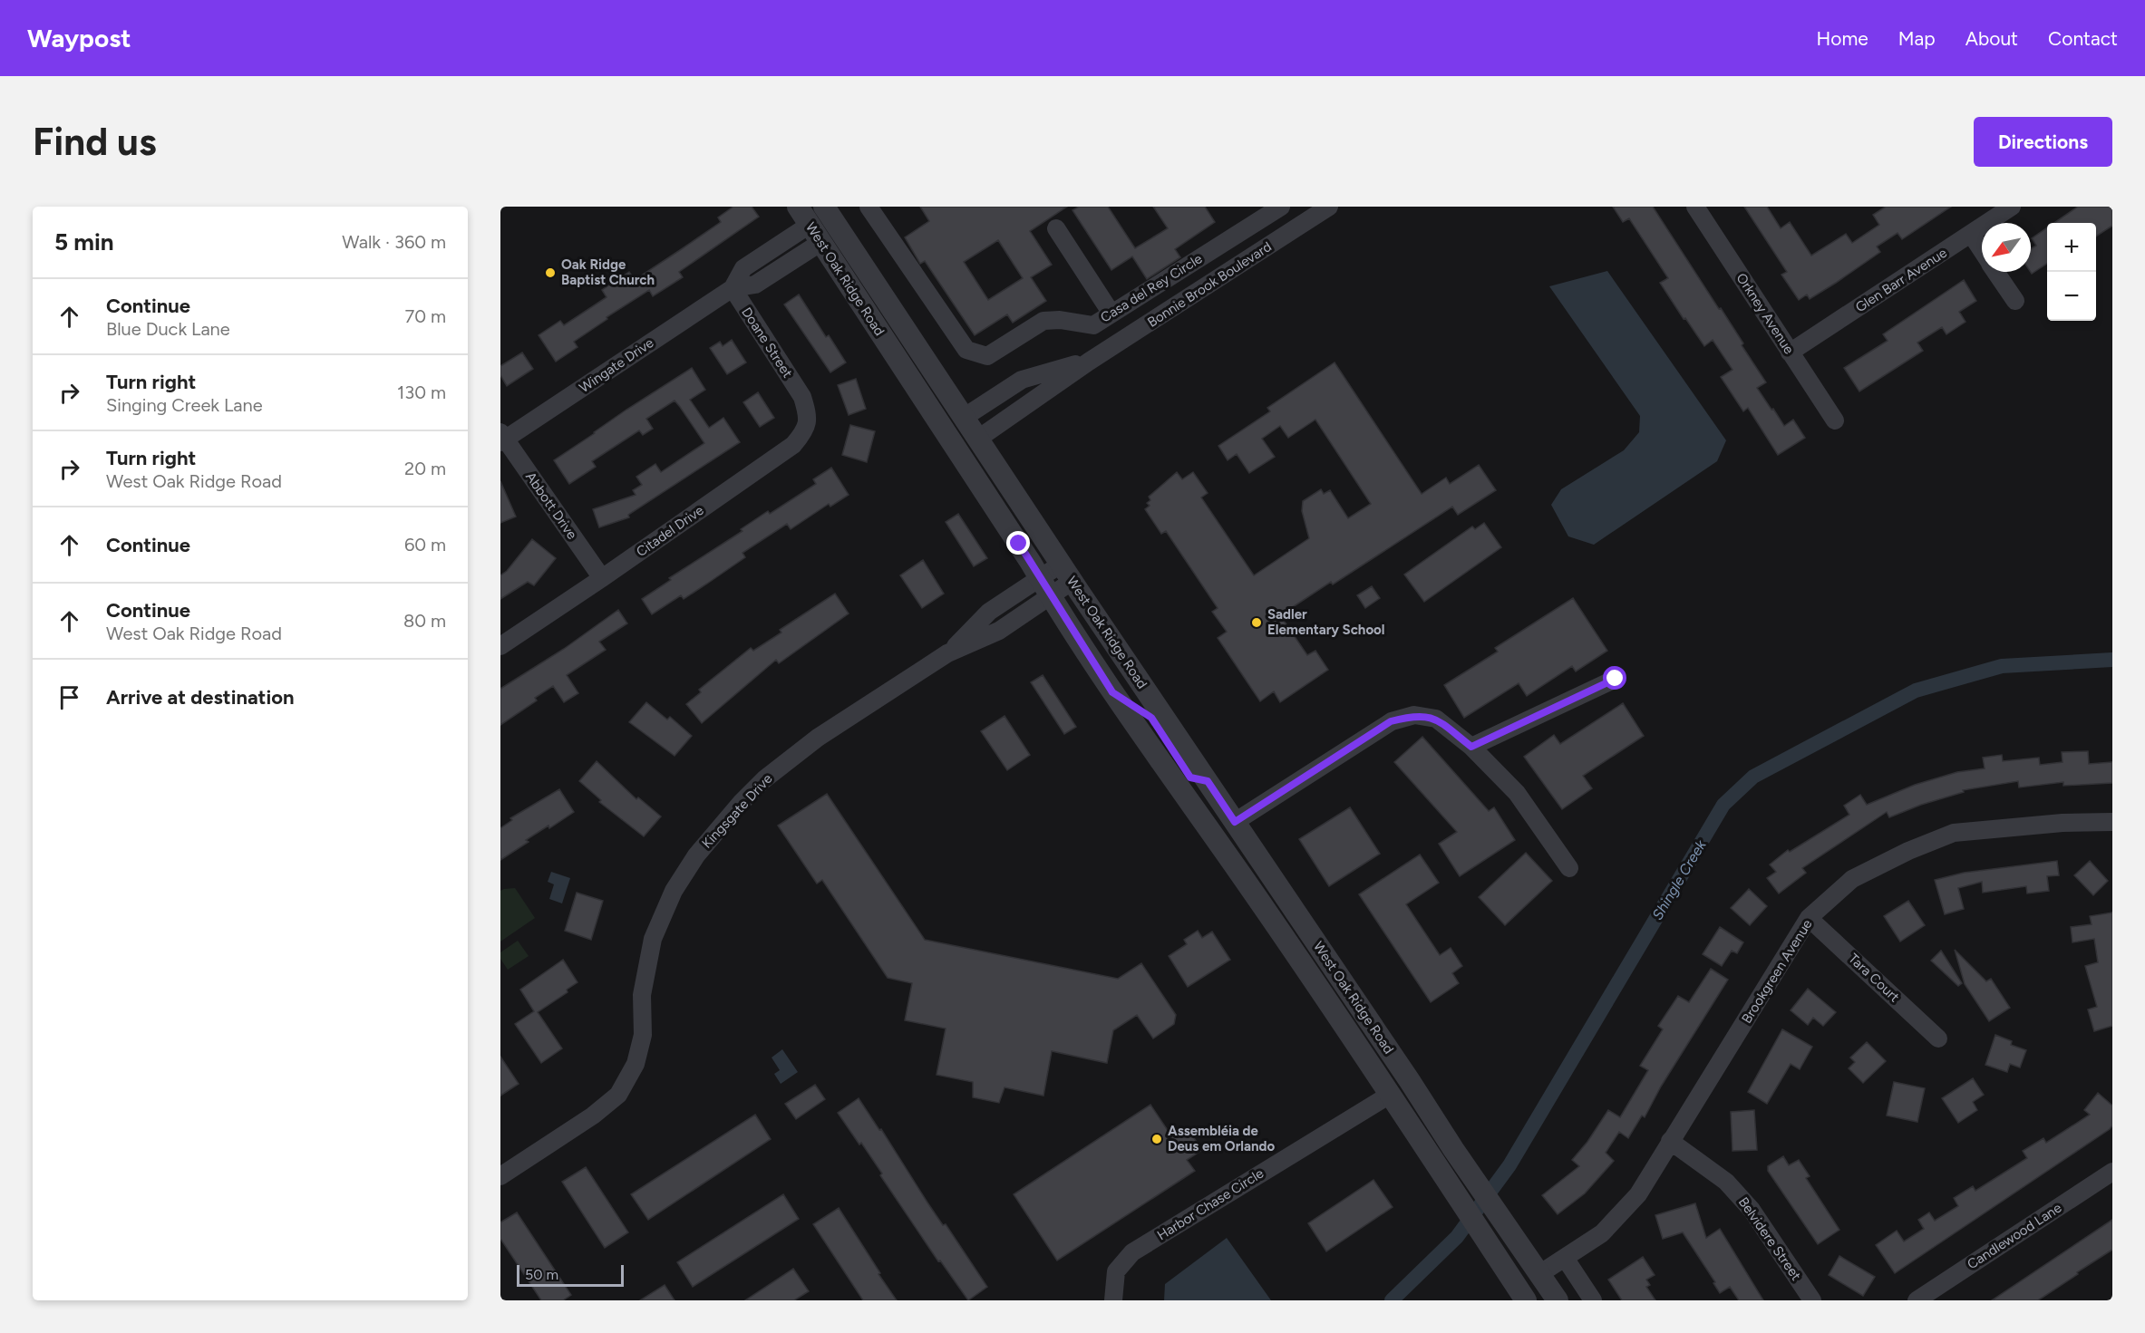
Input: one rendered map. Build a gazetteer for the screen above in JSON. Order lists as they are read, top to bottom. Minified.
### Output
{"streets":{"street":["West Oak Ridge Road","Glen Barr Avenue","Bonnie Brook Boulevard","Casa del Rey Circle","Orkney Avenue","Doane Street","Wingate Drive","Abbott Drive","Citadel Drive","Kingsgate Drive","Brookgreen Avenue","Tara Court","Harbor Chase Circle","Candlewood Lane","Belvidere Street"]},"crossings":[["West Oak Ridge Road","Bonnie Brook Boulevard"],["West Oak Ridge Road","Wingate Drive"],["West Oak Ridge Road","Kingsgate Drive"],["West Oak Ridge Road","Brookgreen Avenue"],["West Oak Ridge Road","Harbor Chase Circle"],["Glen Barr Avenue","Orkney Avenue"],["Doane Street","Wingate Drive"],["Doane Street","Citadel Drive"],["Wingate Drive","Abbott Drive"],["Abbott Drive","Citadel Drive"],["Brookgreen Avenue","Tara Court"],["Brookgreen Avenue","Belvidere Street"]],"water":["Shingle Creek"],"places":["Oak Ridge Baptist Church","Sadler Elementary School","Assembléia de Deus em Orlando"],"scale_bar":"50 m","north":"bottom left","page":{"header":"Waypost","nav":["Home","Map","About","Contact"],"buttons":"Directions","title":"Find us","heading":["5 min","Walk · 360 m"],"map_buttons":["+","−"],"list":[["Continue","Blue Duck Lane","70 m"],["Turn right","Singing Creek Lane","130 m"],["Turn right","West Oak Ridge Road","20 m"],["Continue","60 m"],["Continue","West Oak Ridge Road","80 m"],"Arrive at destination"],"scale":"50 m"}}
